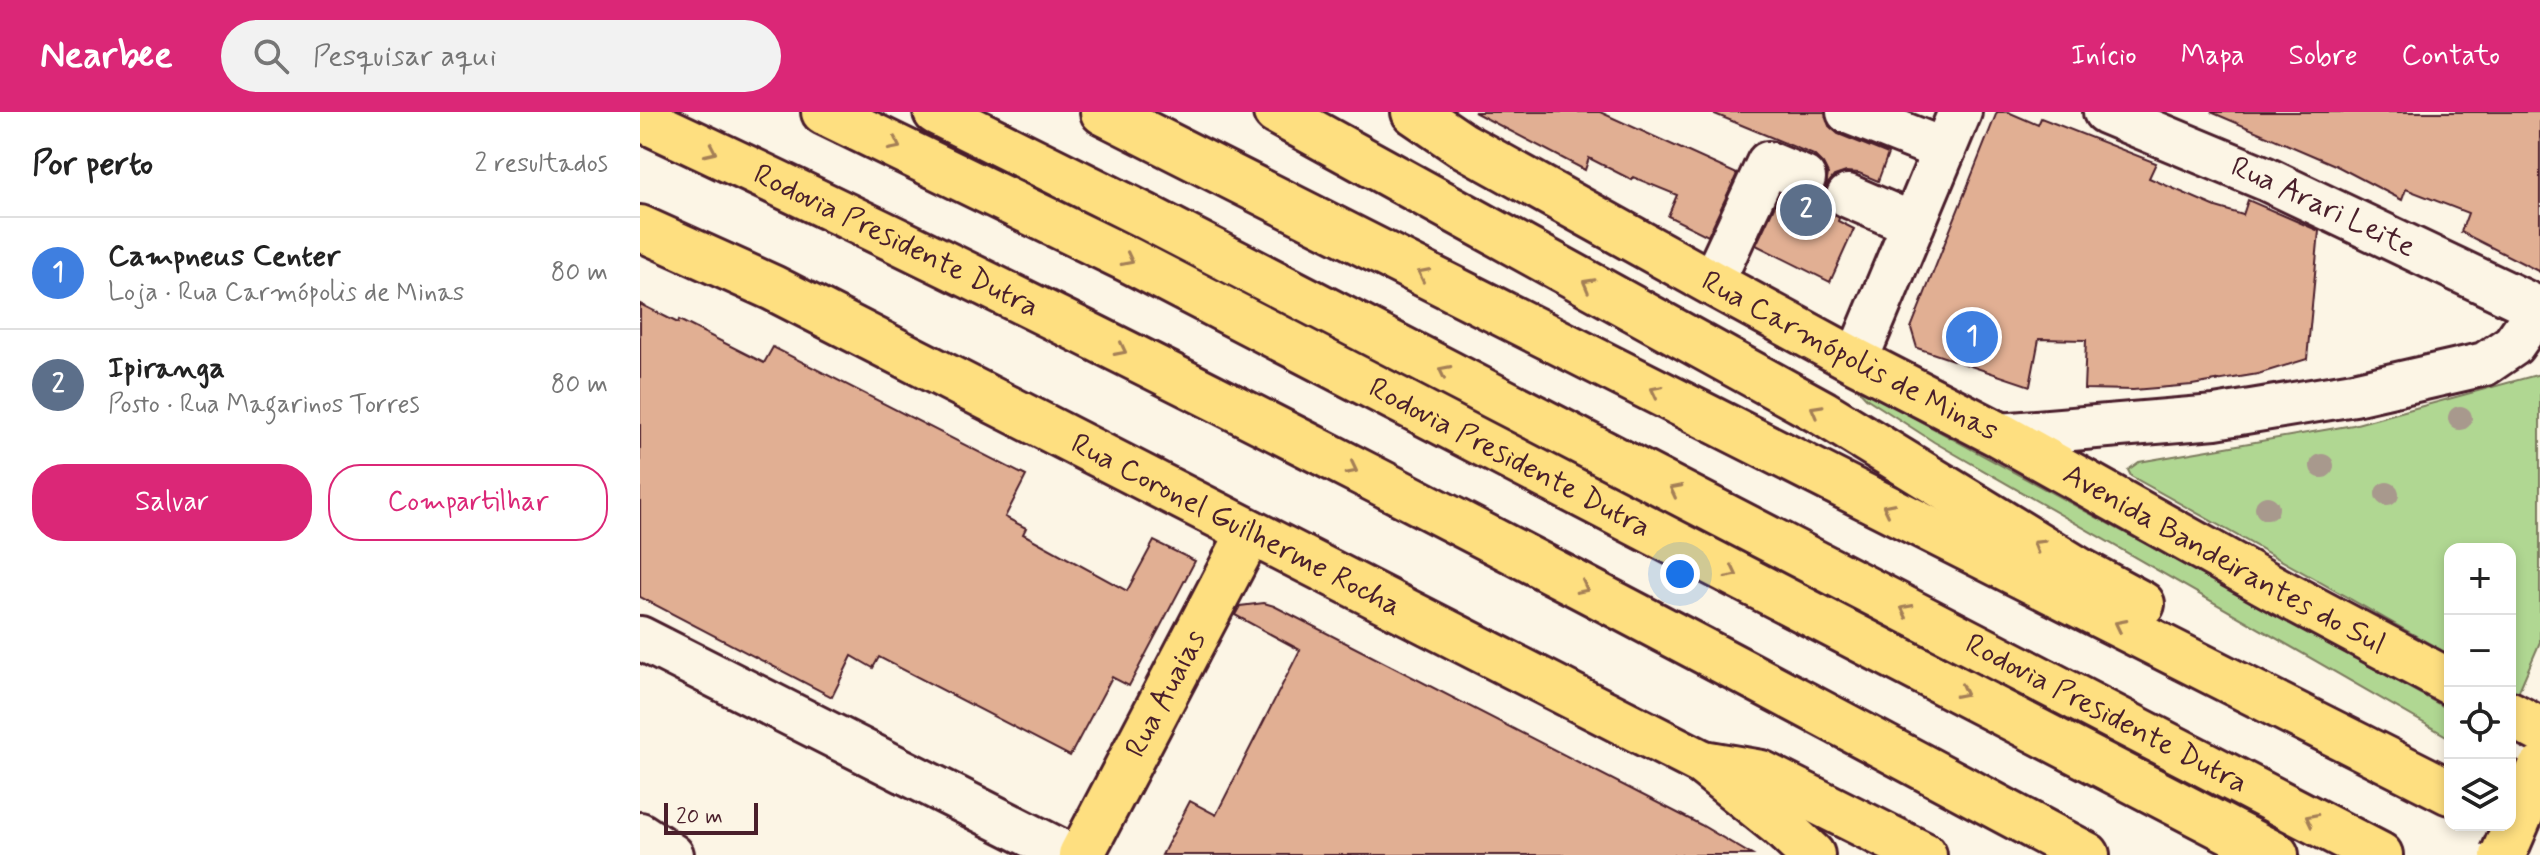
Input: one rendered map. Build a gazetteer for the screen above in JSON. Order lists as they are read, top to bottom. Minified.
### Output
{"streets":{"main road":["Rodovia Presidente Dutra","Rua Carmópolis de Minas","Rua Coronel Guilherme Rocha","Avenida Bandeirantes do Sul","Rua Auaias"],"street":["Rua Arari Leite"]},"crossings":[["Rua Arari Leite","Rua Carmópolis de Minas"],["Rua Carmópolis de Minas","Avenida Bandeirantes do Sul"],["Rua Coronel Guilherme Rocha","Rua Auaias"]],"scale_bar":"20 m","page":{"header":"Nearbee","search":"Pesquisar aqui","nav":["Início","Mapa","Sobre","Contato"],"heading":["Por perto","2 resultados"],"pins":["2","1"],"list":[{"mark":"1","name":"Campneus Center","note":"Loja · Rua Carmópolis de Minas","value":"80 m"},{"mark":"2","name":"Ipiranga","note":"Posto · Rua Magarinos Torres","value":"80 m"}],"buttons":["Salvar","Compartilhar"],"map_buttons":["+","−"],"scale":"20 m"}}
